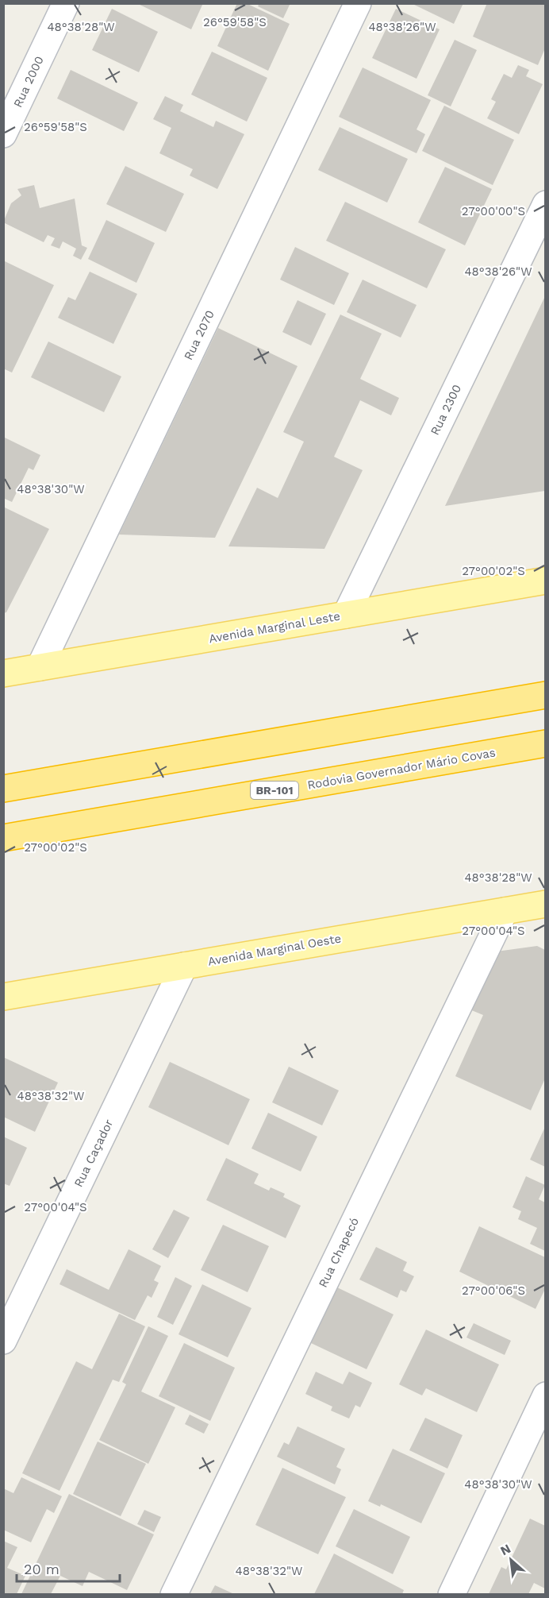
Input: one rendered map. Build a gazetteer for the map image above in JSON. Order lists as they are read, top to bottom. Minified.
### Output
{"streets":{"highway":["Rodovia Governador Mário Covas","BR-101"],"main road":["Avenida Marginal Leste","Avenida Marginal Oeste"],"street":["Rua 2000","Rua 2070","Rua 2300","Rua Caçador","Rua Chapecó"]},"crossings":[["Rua 2070","Avenida Marginal Leste"],["Rua 2300","Avenida Marginal Leste"],["Avenida Marginal Oeste","Rua Caçador"],["Avenida Marginal Oeste","Rua Chapecó"]],"scale_bar":"20 m","north":"top left","coordinates":["26°59'58\"S","48°38'28\"W","48°38'26\"W","27°00'00\"S","48°38'30\"W","27°00'02\"S","27°00'04\"S","48°38'32\"W","27°00'06\"S"]}
